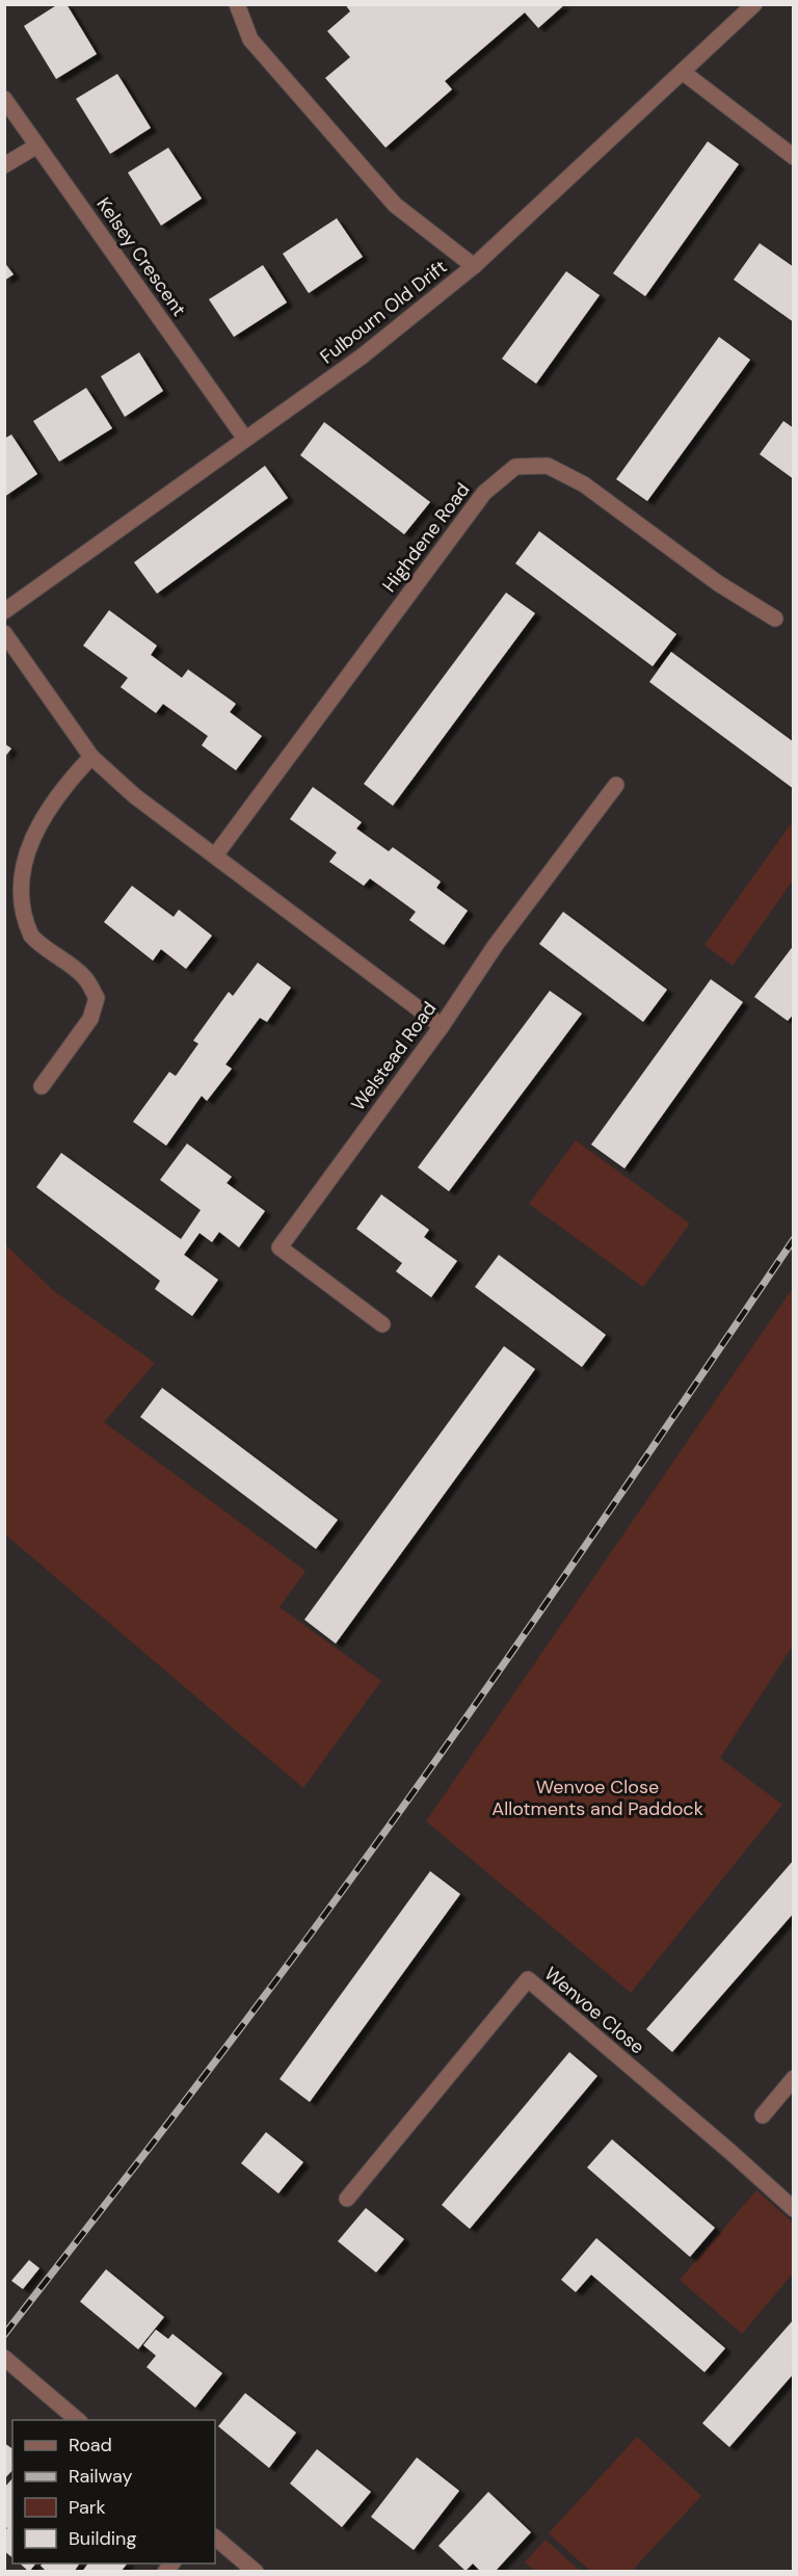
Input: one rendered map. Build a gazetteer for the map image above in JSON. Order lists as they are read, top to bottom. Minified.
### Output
{"streets":{"street":["Kelsey Crescent","Fulbourn Old Drift","Highdene Road","Welstead Road","Wenvoe Close"]},"crossings":[["Kelsey Crescent","Fulbourn Old Drift"]],"parks":["Wenvoe Close Allotments and Paddock"],"legend":["Road","Railway","Park","Building"]}
